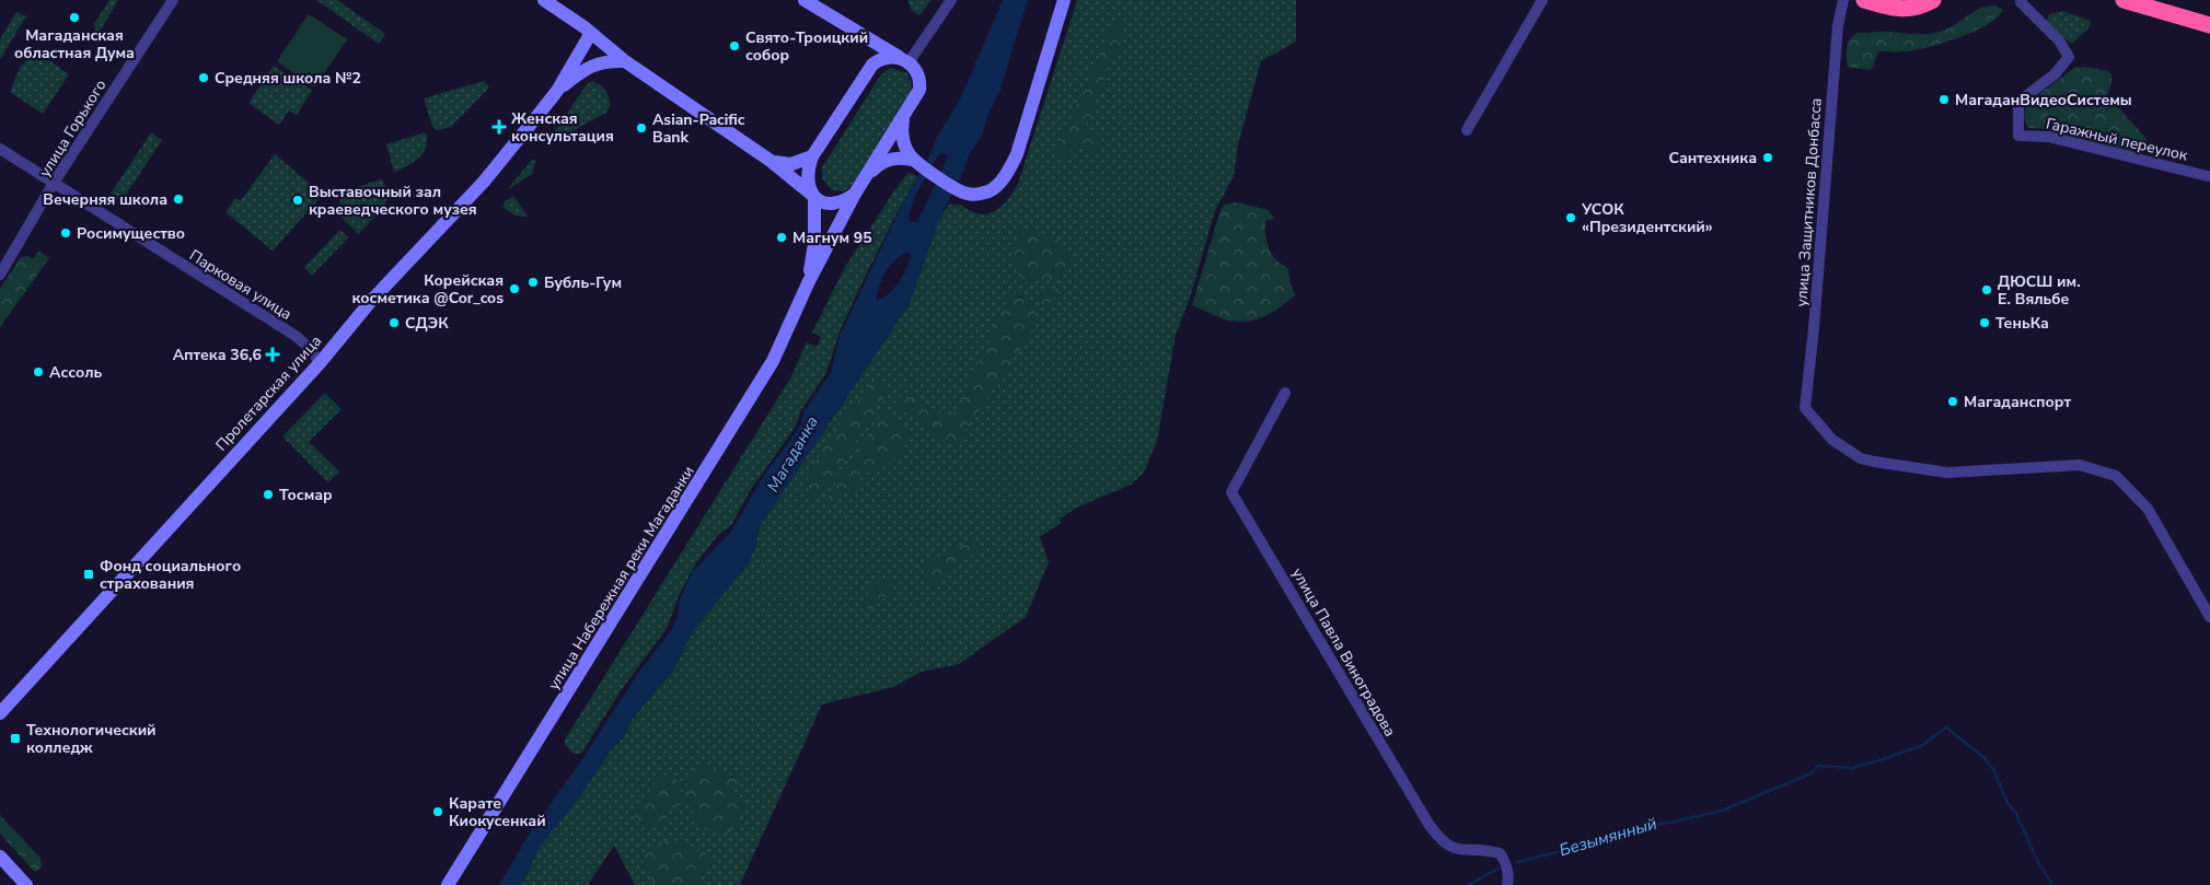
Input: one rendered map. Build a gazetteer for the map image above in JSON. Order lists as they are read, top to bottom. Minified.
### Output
{"streets":{"street":["улица Горького","Гаражный переулок","улица Защитников Донбасса","Парковая улица","Пролетарская улица","улица Набережная реки Магаданки","улица Павла Виноградова"]},"crossings":[["улица Горького","Парковая улица"],["Парковая улица","Пролетарская улица"]],"water":["Магаданка","Безымянный"],"places":{"other":["Магаданская областная Дума","Свято-Троицкий собор","Средняя школа №2","МагаданВидеоСистемы","Asian-Pacific Bank","Сантехника","Вечерняя школа","Выставочный зал краеведческого музея","УСОК «Президентский»","Росимущество","Магнум 95","Бубль-Гум","Корейская косметика @Cor_cos","ДЮСШ им. Е. Вяльбе","СДЭК","ТеньКа","Ассоль","Магаданспорт","Тосмар","Карате Киокусенкай"],"health":["Женская консультация","Аптека 36,6"],"transit":["Фонд социального страхования","Технологический колледж"]}}
